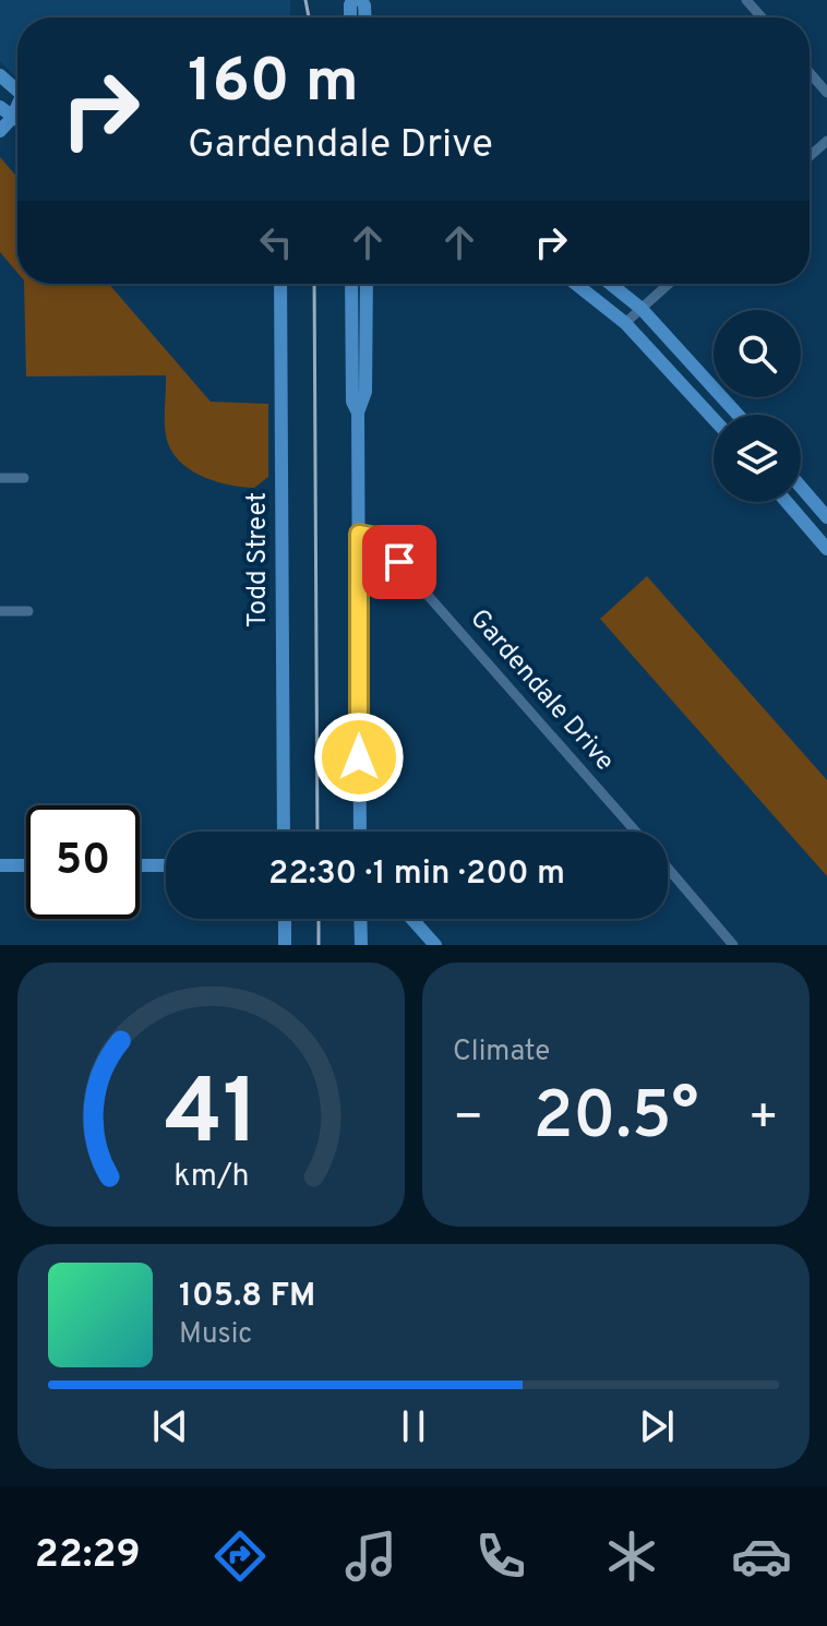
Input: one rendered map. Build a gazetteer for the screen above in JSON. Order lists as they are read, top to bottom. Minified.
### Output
{"streets":{"main road":["Todd Street"],"street":["Gardendale Drive"]},"page":{"turn":["160 m","Gardendale Drive"],"limit":"50","trip":"22:30 · 1 min · 200 m","tile":"Climate","heat":["−","20.5°","+"],"song":["105.8 FM","Music"],"tabs":"22:29","gauge":["41","km/h"]}}
